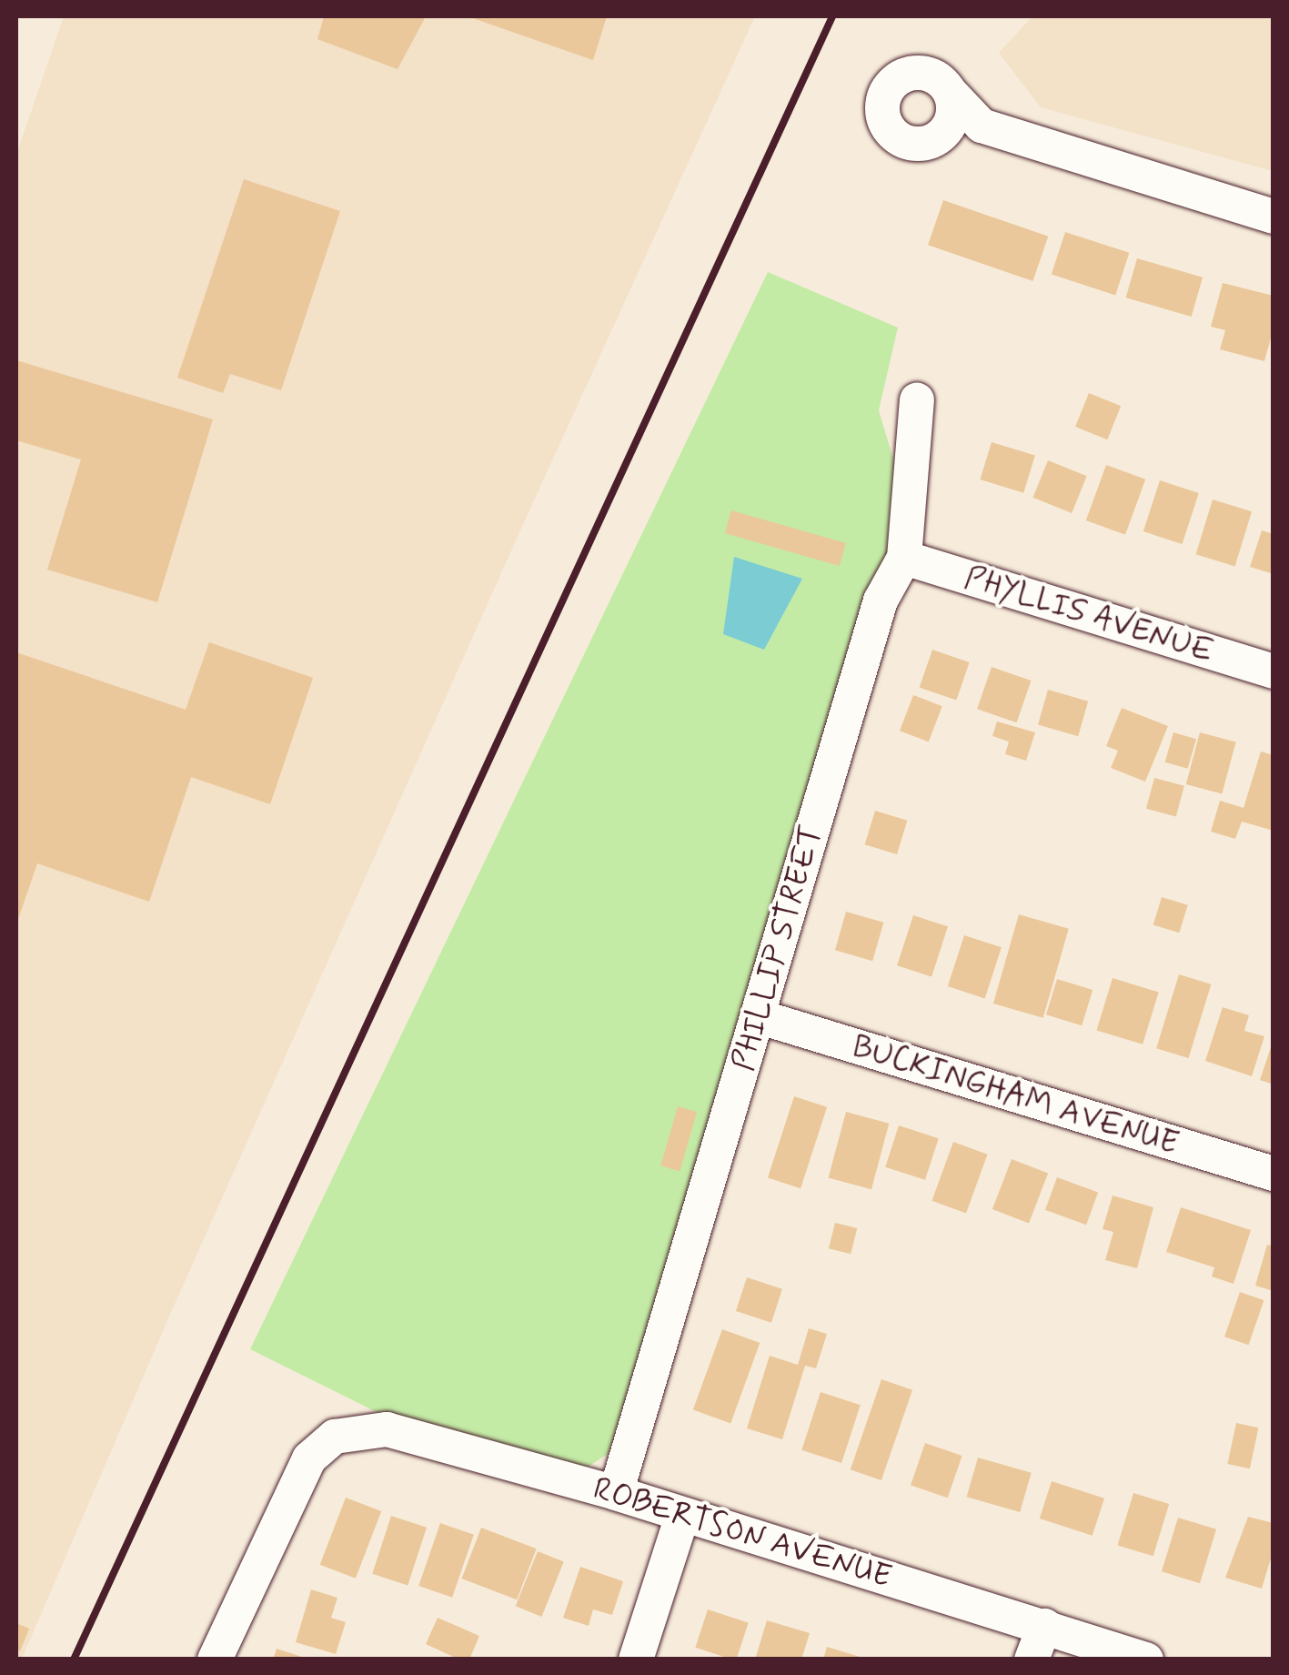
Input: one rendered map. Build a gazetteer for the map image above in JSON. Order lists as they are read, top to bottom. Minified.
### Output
{"streets":{"street":["PHYLLIS AVENUE","PHILLIP STREET","BUCKINGHAM AVENUE","ROBERTSON AVENUE"]},"crossings":[["PHYLLIS AVENUE","PHILLIP STREET"],["PHILLIP STREET","BUCKINGHAM AVENUE"],["PHILLIP STREET","ROBERTSON AVENUE"]]}
